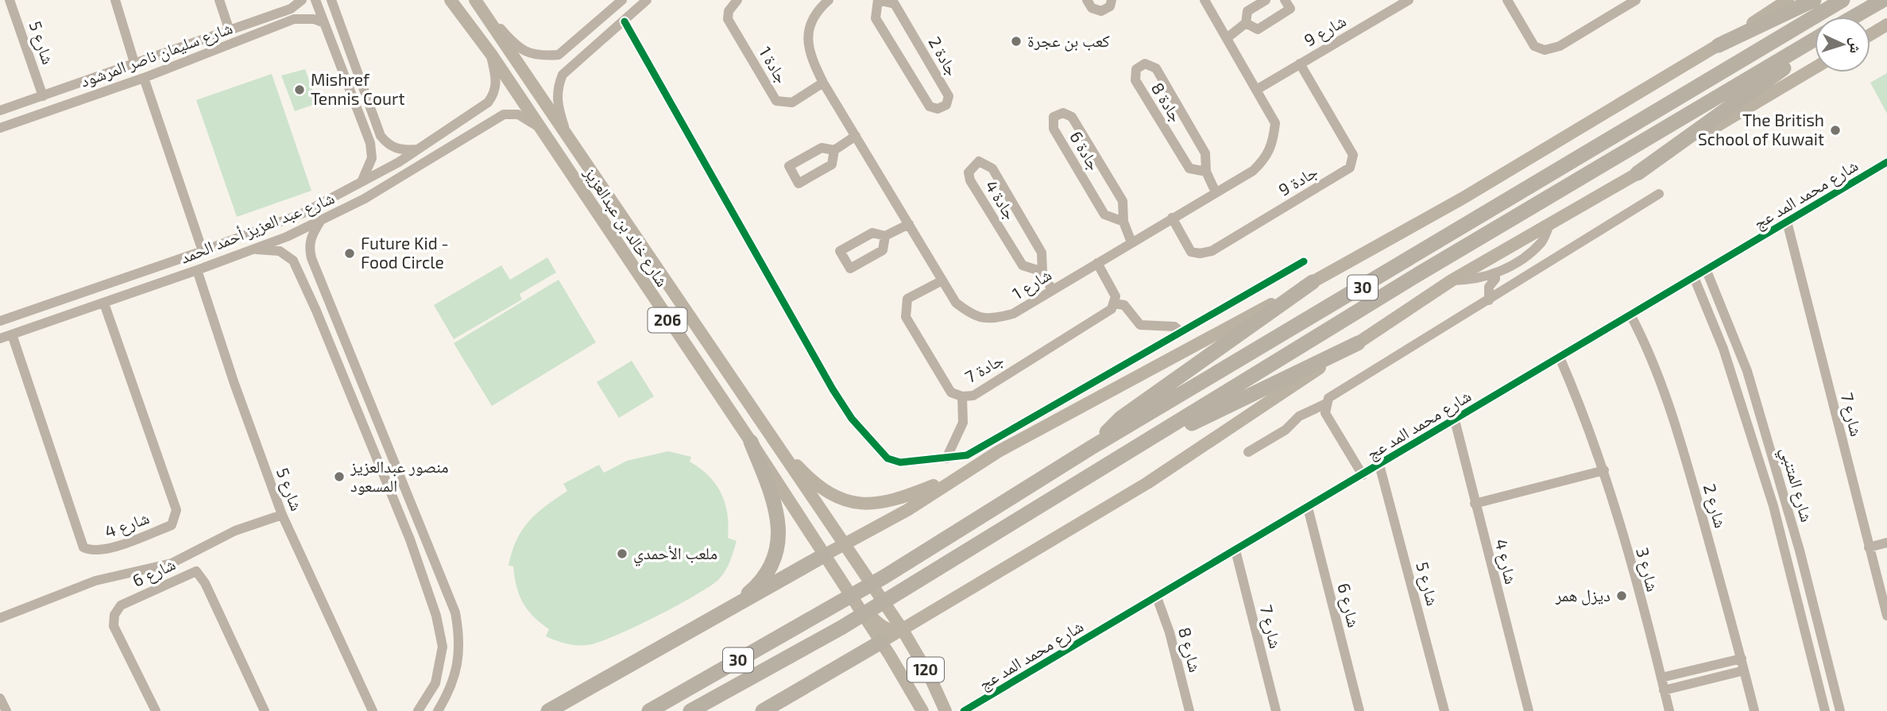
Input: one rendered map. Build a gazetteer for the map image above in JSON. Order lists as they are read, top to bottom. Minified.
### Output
{"streets":{"highway":["30"],"main road":["شارع خالد بن عبدالعزيز","206","120"],"street":["شارع 9","شارع 5","شارع سليمان ناصر المرشود","جادة 2","جادة 1","جادة 8","جادة 6","جادة 9","شارع محمد المد عج","جادة 4","شارع عبد العزيز أحمد الحمد","شارع 1","جادة 7","شارع 7","شارع المتنبي","شارع 2","شارع 4","شارع 3","شارع 6","شارع 8"]},"crossings":[["شارع 9","جادة 9"],["شارع 9","شارع 1"],["شارع 5","شارع سليمان ناصر المرشود"],["شارع 5","شارع محمد المد عج"],["شارع 5","شارع عبد العزيز أحمد الحمد"],["جادة 1","شارع 1"],["جادة 8","شارع 1"],["جادة 6","شارع 1"],["جادة 9","شارع 1"],["شارع محمد المد عج","شارع 7"],["شارع محمد المد عج","شارع المتنبي"],["شارع محمد المد عج","شارع 2"],["شارع محمد المد عج","شارع 4"],["شارع محمد المد عج","شارع 3"],["شارع محمد المد عج","شارع 6"],["شارع محمد المد عج","شارع 8"],["جادة 4","شارع 1"],["شارع خالد بن عبدالعزيز","شارع عبد العزيز أحمد الحمد"],["شارع خالد بن عبدالعزيز","120"],["شارع عبد العزيز أحمد الحمد","شارع 4"],["شارع 1","جادة 7"]],"places":["كعب بن عجرة","Mishref Tennis Court","The British School of Kuwait","Future Kid - Food Circle","منصور عبدالعزيز المسعود","ملعب الأحمدي","ديزل همر"],"north":"right"}
